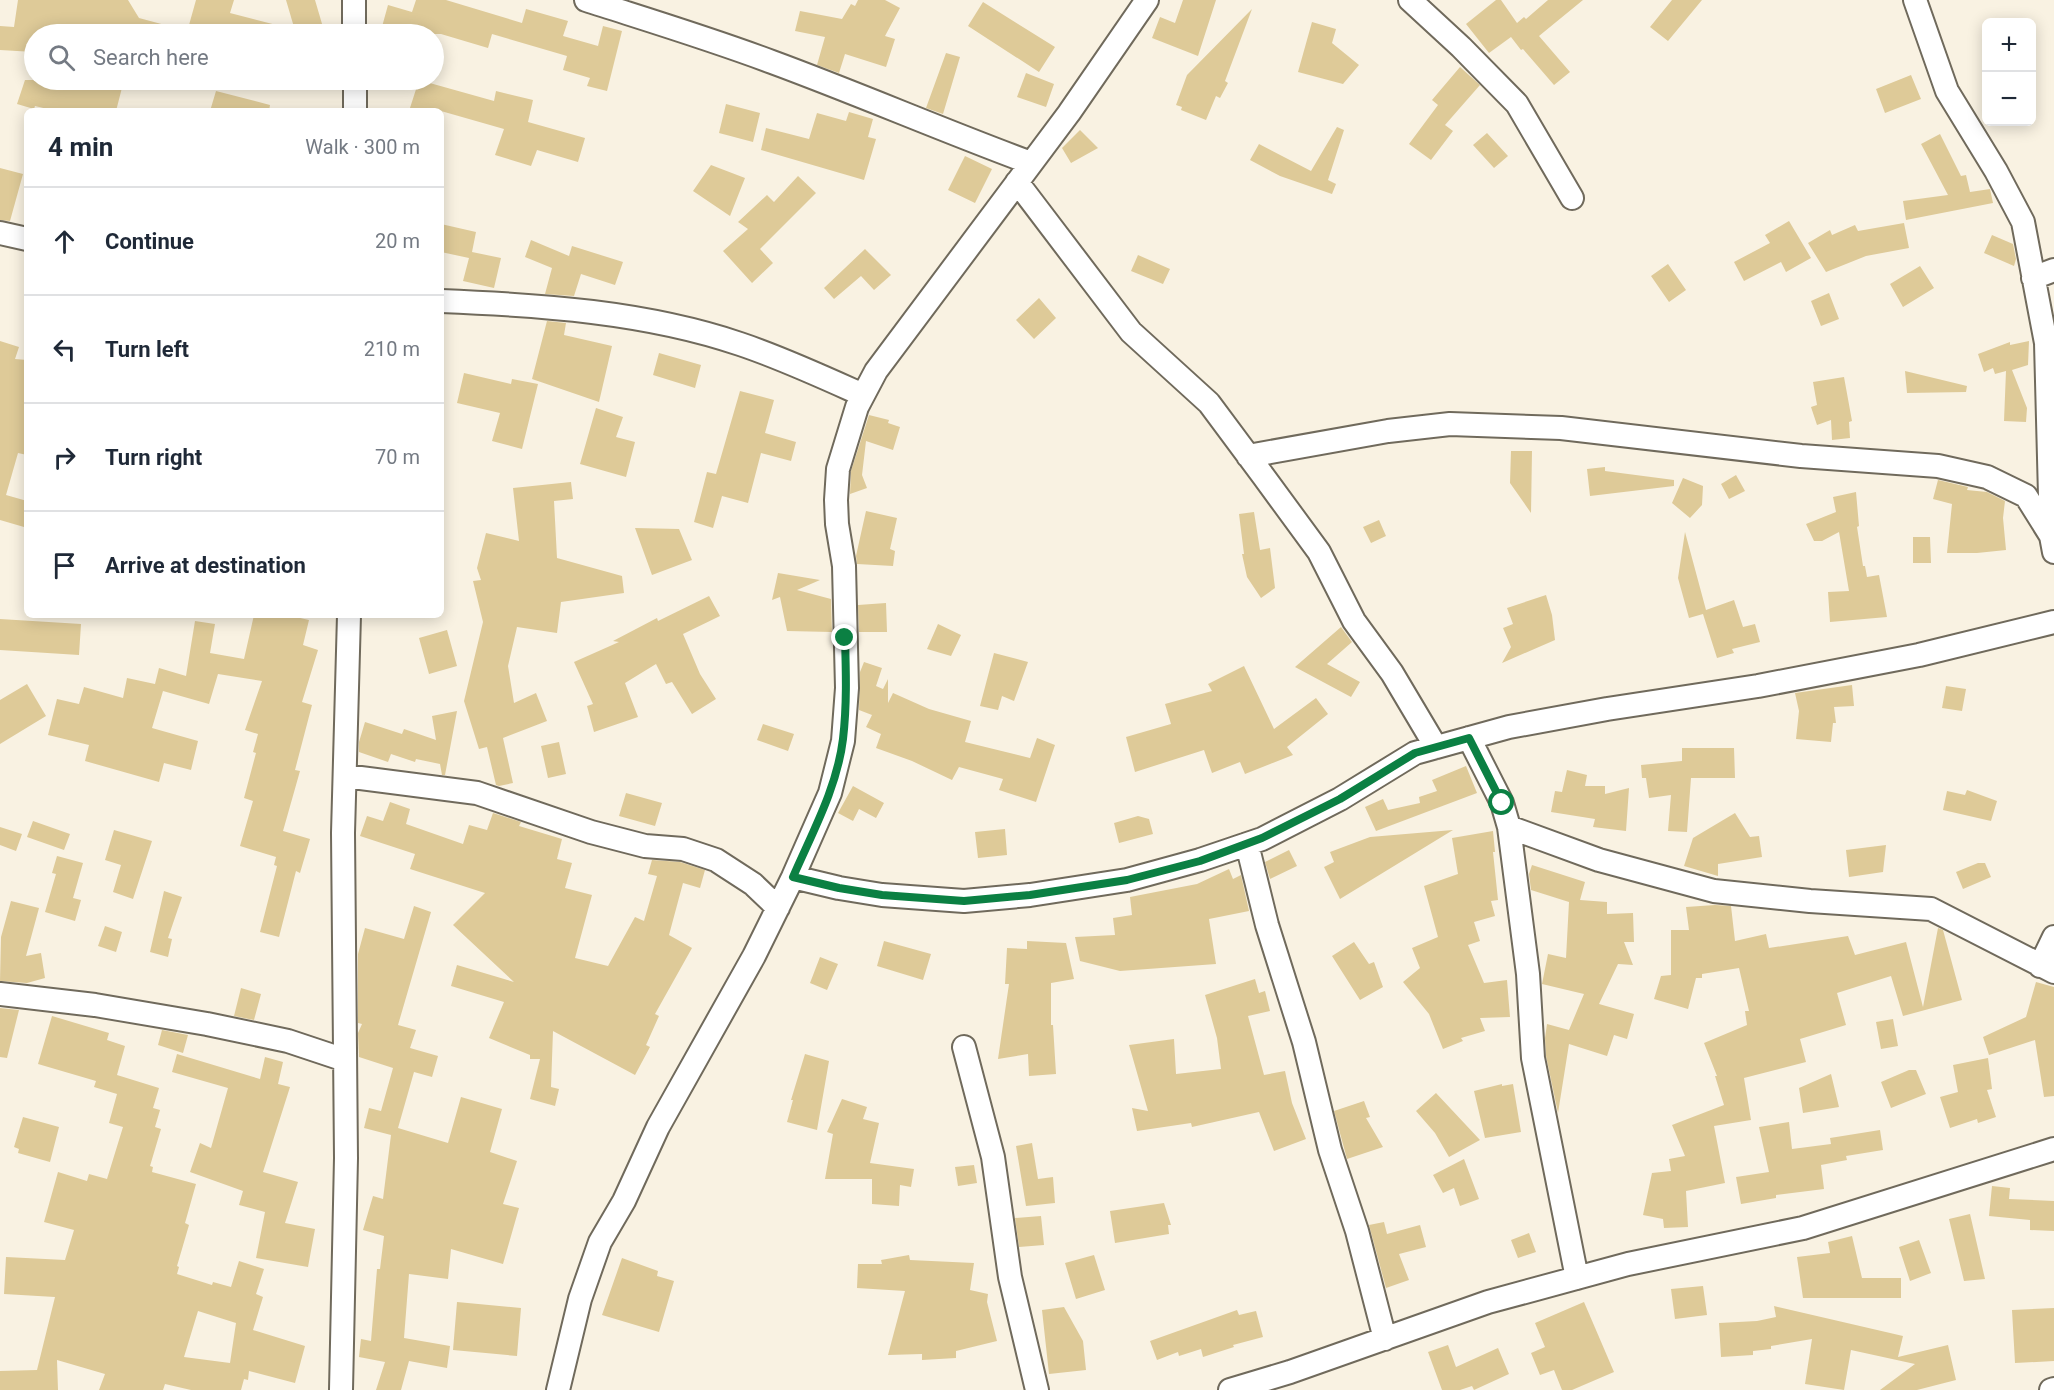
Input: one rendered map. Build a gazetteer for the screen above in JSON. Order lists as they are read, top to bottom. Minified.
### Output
{"page":{"map_buttons":["+","−"],"search":"Search here","heading":["4 min","Walk · 300 m"],"list":[["Continue","20 m"],["Turn left","210 m"],["Turn right","70 m"],"Arrive at destination"]}}
